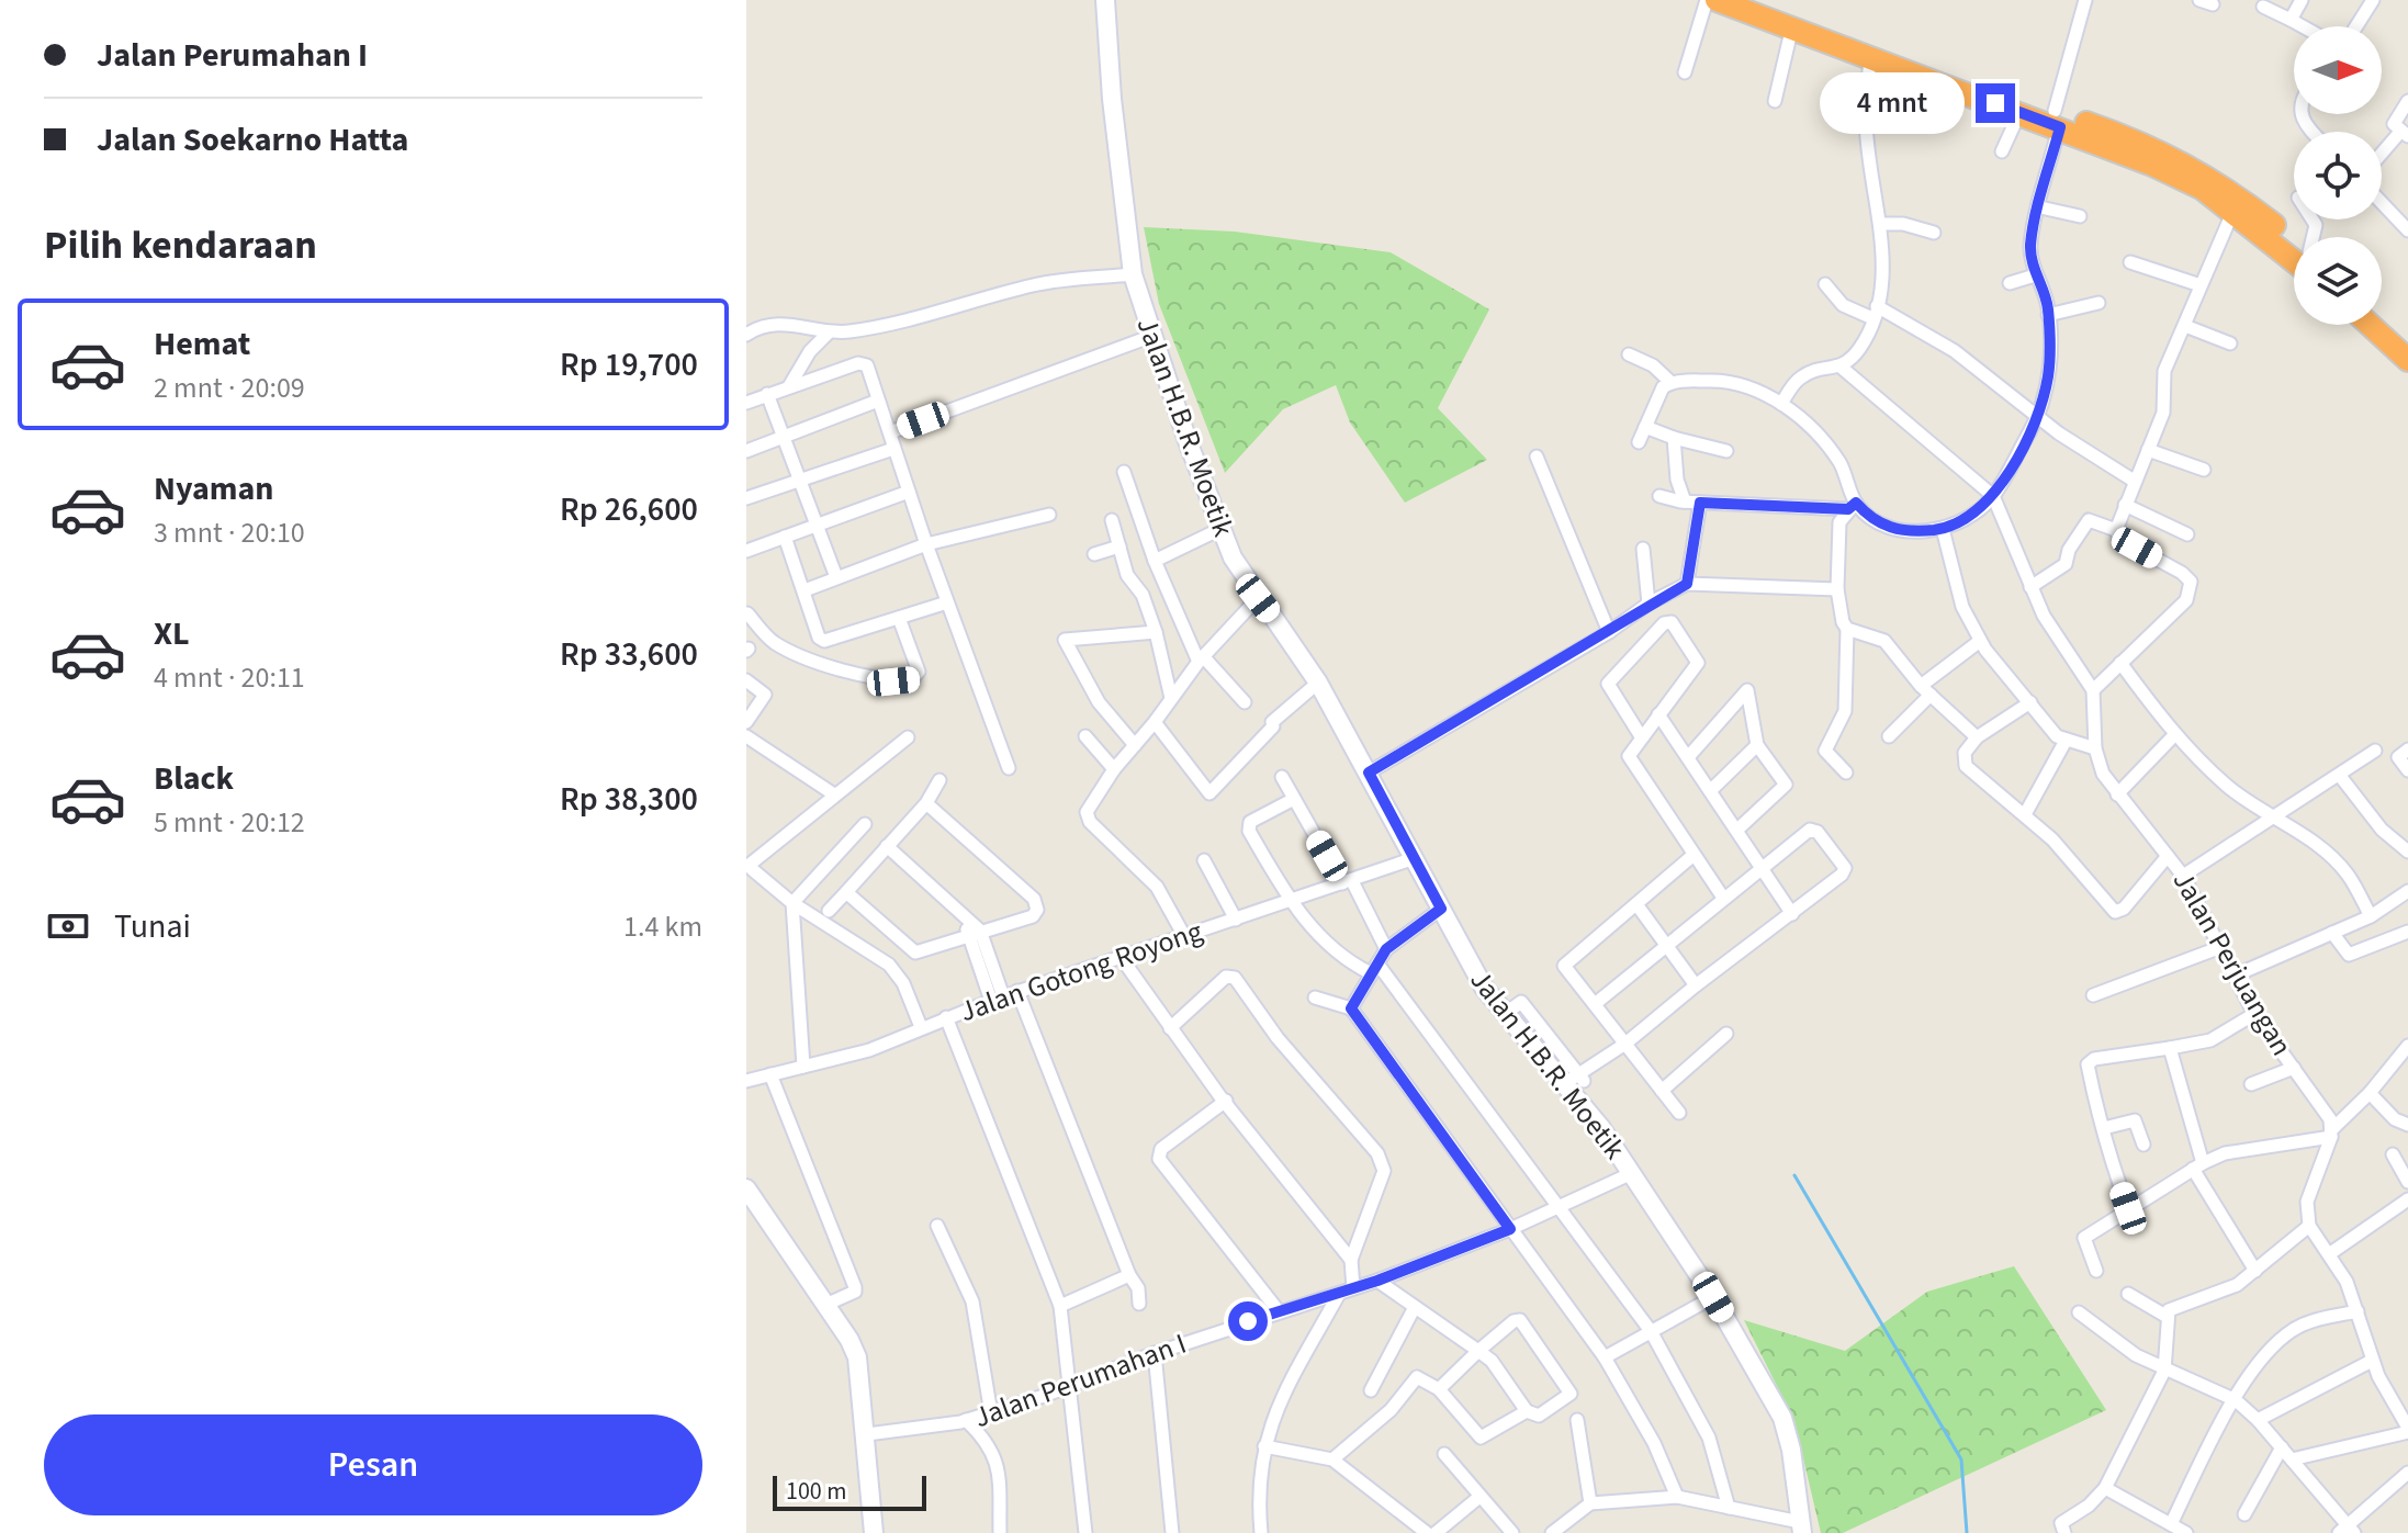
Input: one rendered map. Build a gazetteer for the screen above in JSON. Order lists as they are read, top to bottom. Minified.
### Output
{"streets":{"street":["Jalan H.B.R. Moetik","Jalan Perjuangan","Jalan Gotong Royong","Jalan Perumahan I"]},"crossings":[["Jalan H.B.R. Moetik","Jalan Gotong Royong"],["Jalan H.B.R. Moetik","Jalan Perumahan I"]],"scale_bar":"100 m","north":"right","page":{"banner":["Jalan Perumahan I","Jalan Soekarno Hatta"],"bubble":"4 mnt","heading":"Pilih kendaraan","list":[{"name":"Hemat","note":"2 mnt · 20:09","value":"Rp 19,700"},{"name":"Nyaman","note":"3 mnt · 20:10","value":"Rp 26,600"},{"name":"XL","note":"4 mnt · 20:11","value":"Rp 33,600"},{"name":"Black","note":"5 mnt · 20:12","value":"Rp 38,300"}],"pay":["Tunai","1.4 km"],"buttons":"Pesan","scale":"100 m"}}
